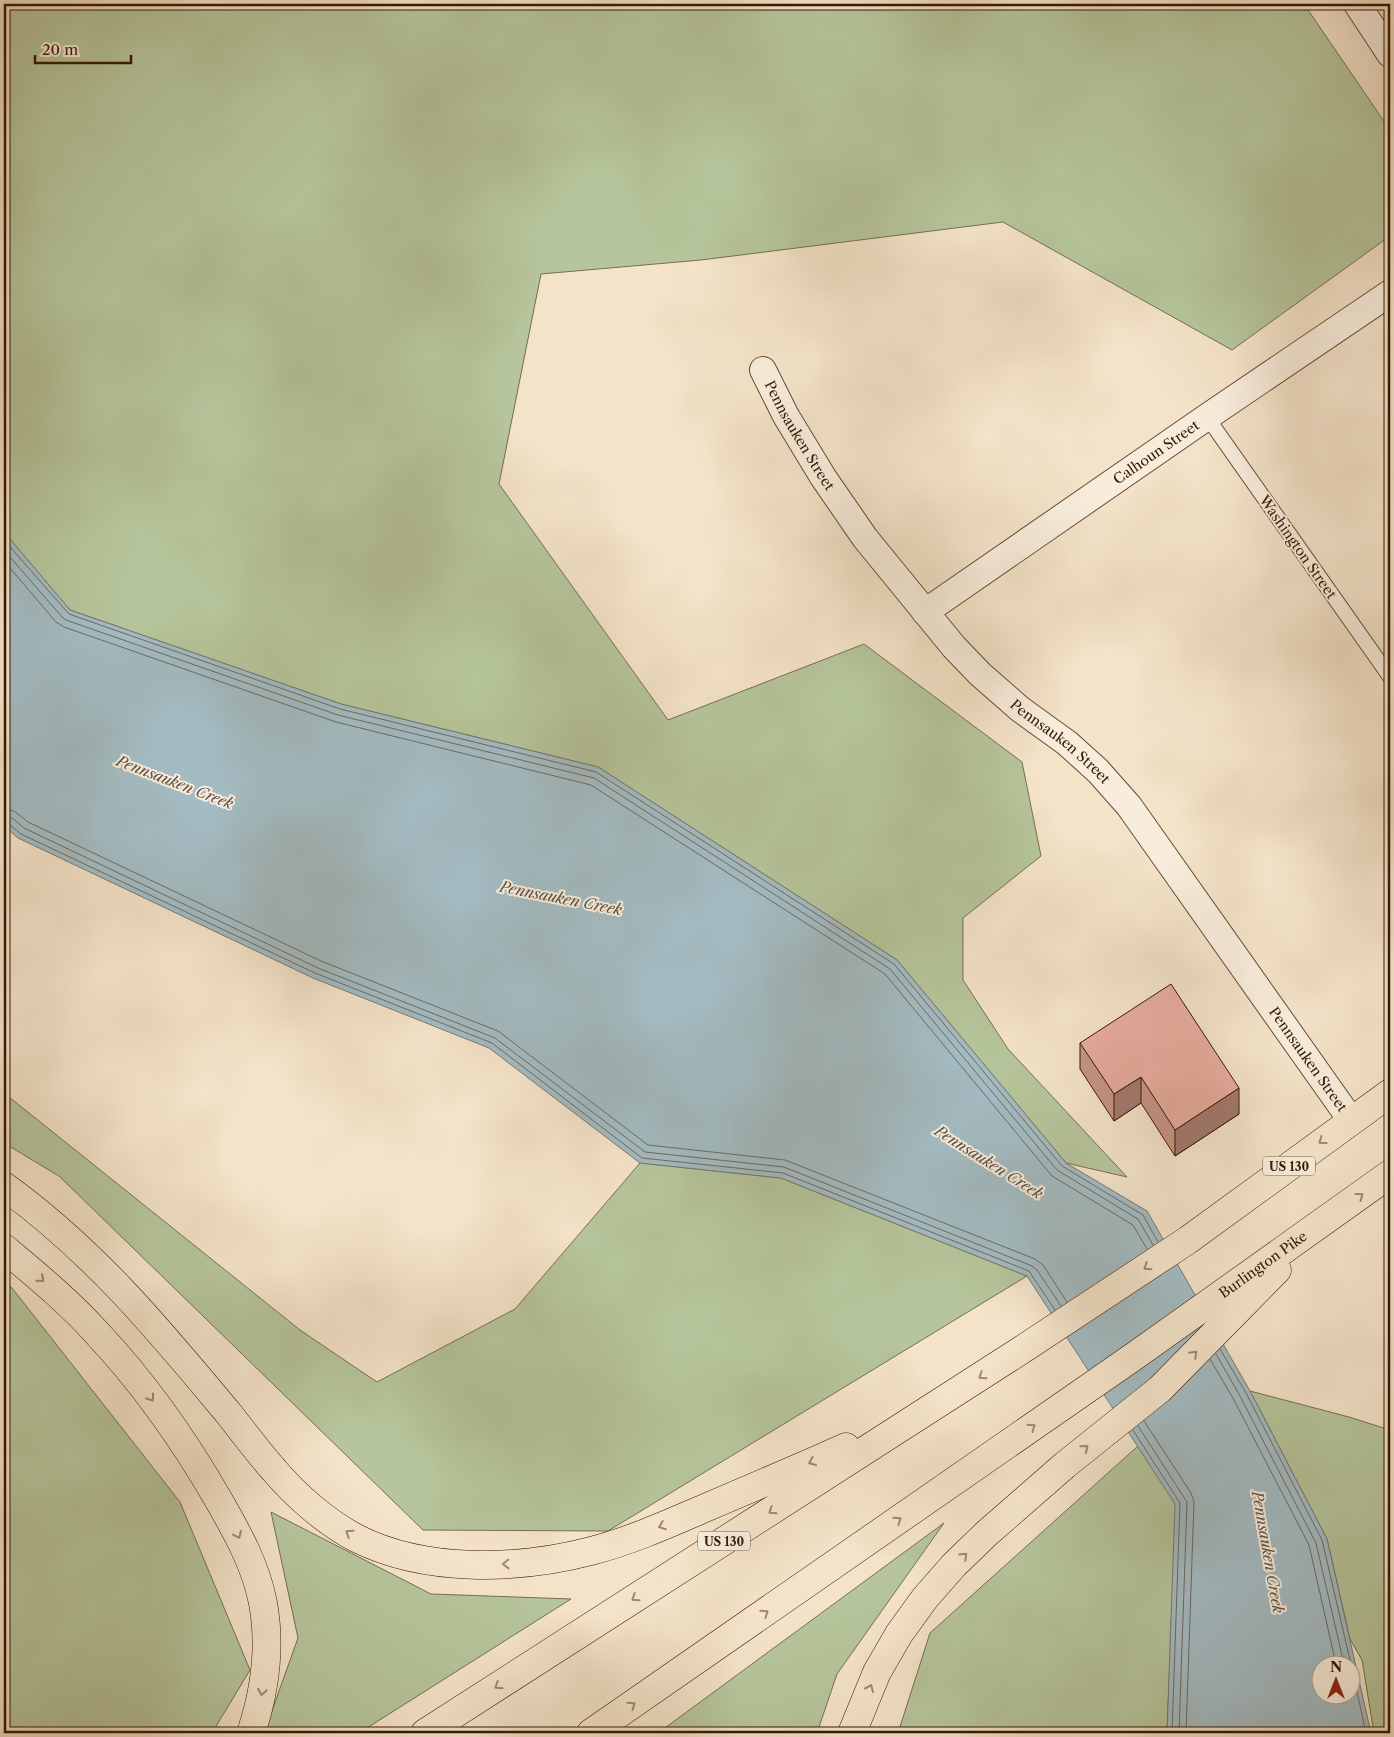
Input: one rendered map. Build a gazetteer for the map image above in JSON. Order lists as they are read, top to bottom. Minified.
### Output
{"streets":{"highway":["US 130","Burlington Pike"],"street":["Pennsauken Street","Calhoun Street"],"lane":["Washington Street"]},"crossings":[["Pennsauken Street","Calhoun Street"],["Pennsauken Street","US 130"],["Calhoun Street","Washington Street"]],"water":["Pennsauken Creek"],"scale_bar":"20 m","north":"top"}
